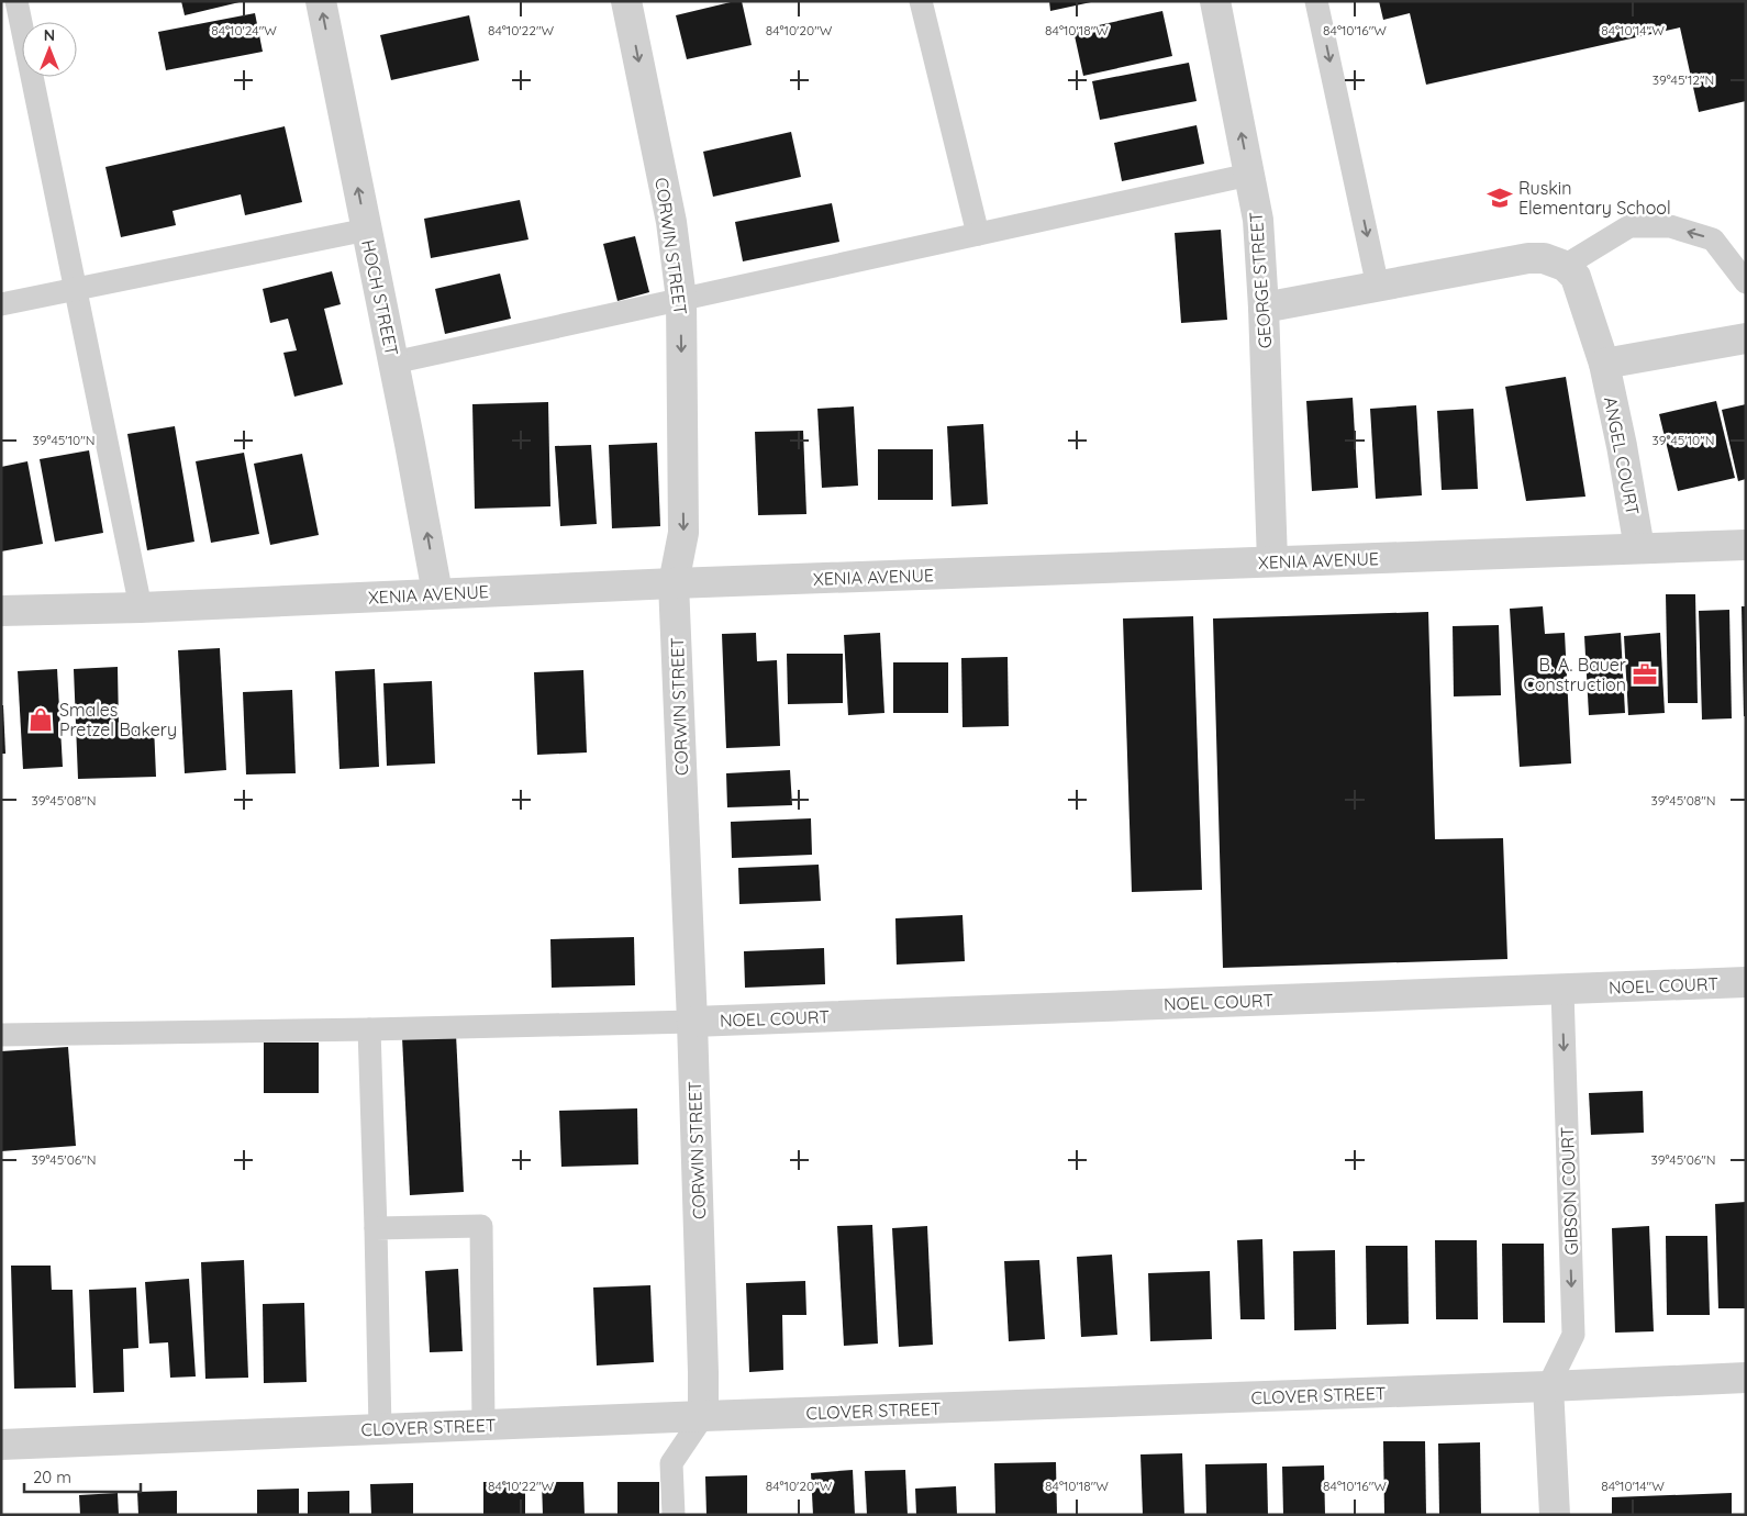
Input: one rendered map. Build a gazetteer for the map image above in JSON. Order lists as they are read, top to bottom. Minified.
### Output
{"streets":{"street":["CORWIN STREET","GEORGE STREET","HOCH STREET","ANGEL COURT","XENIA AVENUE","NOEL COURT","CLOVER STREET"],"lane":["GIBSON COURT"]},"crossings":[["CORWIN STREET","XENIA AVENUE"],["CORWIN STREET","NOEL COURT"],["CORWIN STREET","CLOVER STREET"],["GEORGE STREET","XENIA AVENUE"],["HOCH STREET","XENIA AVENUE"],["ANGEL COURT","XENIA AVENUE"],["NOEL COURT","GIBSON COURT"],["GIBSON COURT","CLOVER STREET"]],"one_way":["CORWIN STREET","HOCH STREET","GIBSON COURT"],"places":{"school or university":["Ruskin Elementary School"],"office":["B. A. Bauer Construction"],"shop":["Smales Pretzel Bakery"]},"scale_bar":"20 m","north":"top","coordinates":["84°10'24\"W","84°10'22\"W","84°10'20\"W","84°10'18\"W","84°10'16\"W","84°10'14\"W","39°45'12\"N","39°45'10\"N","39°45'08\"N","39°45'06\"N"]}
